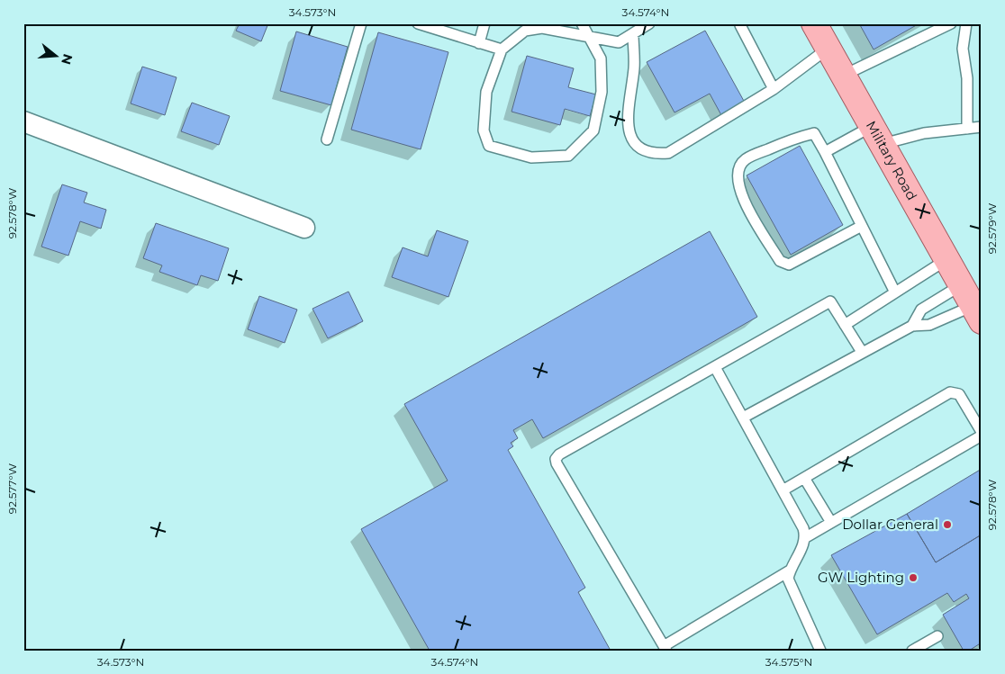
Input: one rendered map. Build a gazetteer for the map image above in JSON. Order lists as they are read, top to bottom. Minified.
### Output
{"streets":{"main road":["Military Road"]},"places":["Dollar General","GW Lighting"],"north":"right","coordinates":["34.573°N","34.574°N","92.578°W","92.579°W","92.577°W","34.575°N"]}
